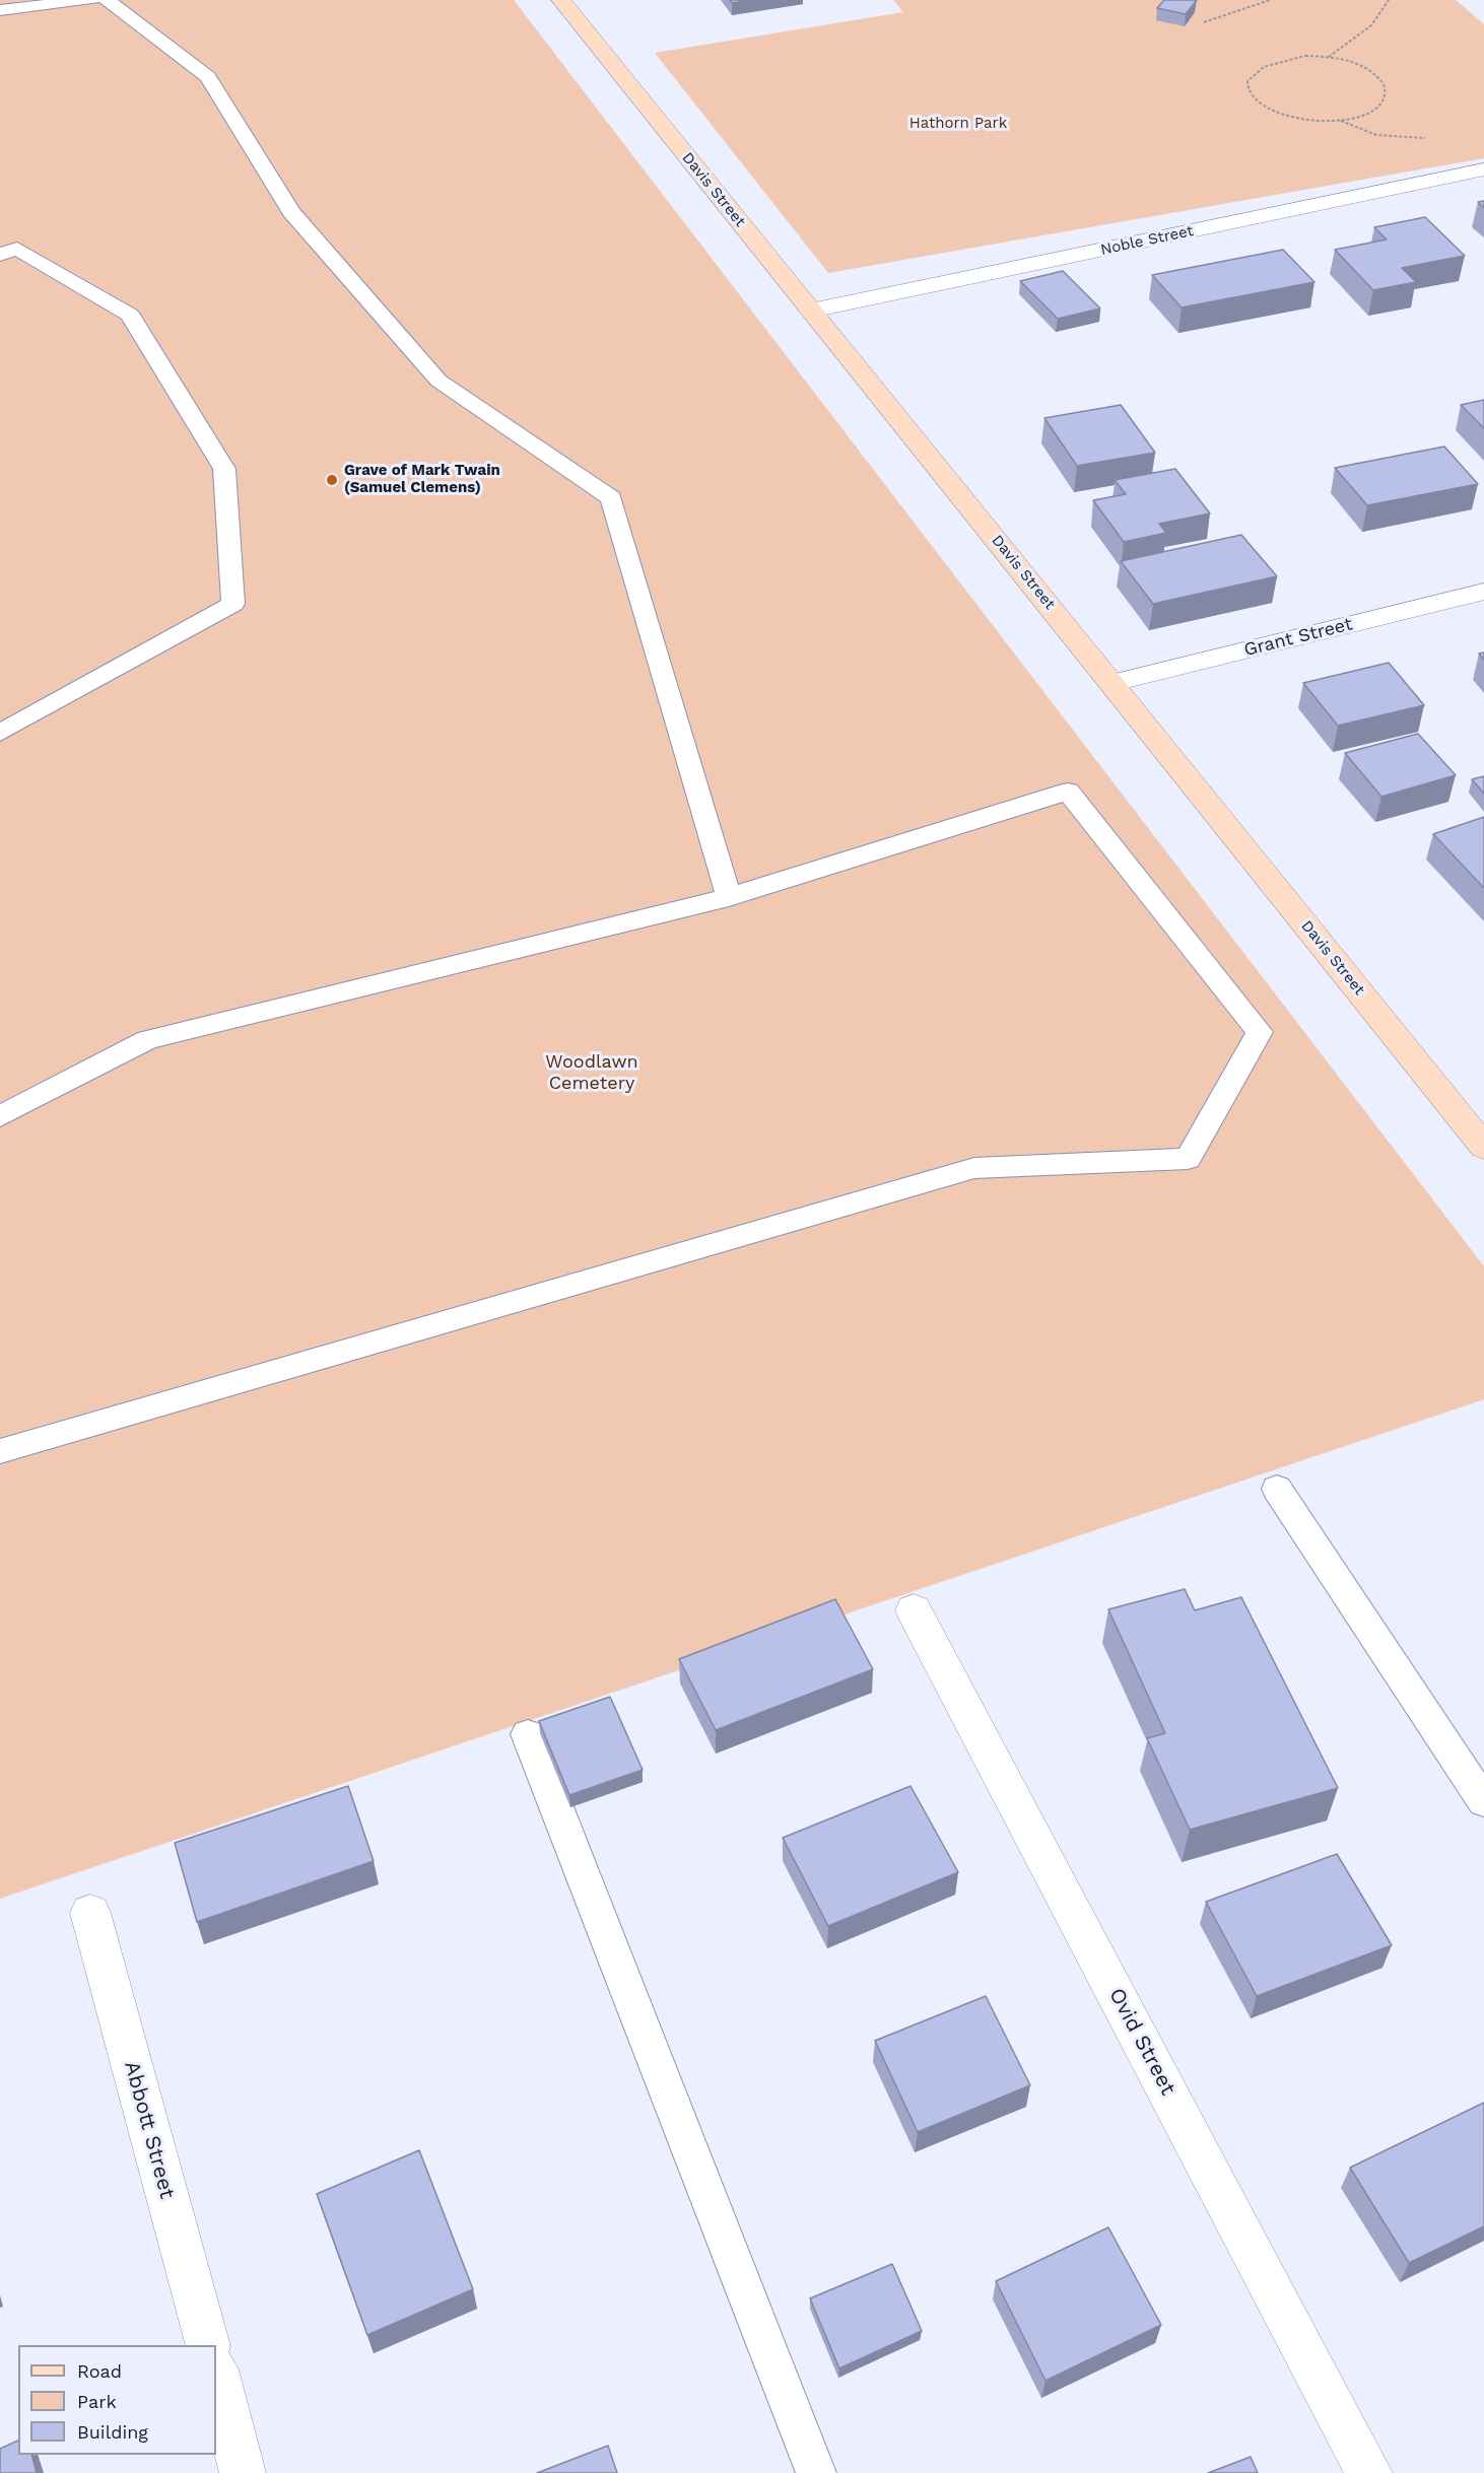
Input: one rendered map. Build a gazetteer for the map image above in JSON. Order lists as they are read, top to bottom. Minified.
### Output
{"streets":{"street":["Davis Street","Noble Street","Grant Street","Ovid Street","Abbott Street"]},"crossings":[["Davis Street","Noble Street"],["Davis Street","Grant Street"]],"parks":["Hathorn Park","Woodlawn Cemetery"],"places":["Grave of Mark Twain (Samuel Clemens)"],"legend":["Road","Park","Building"]}
